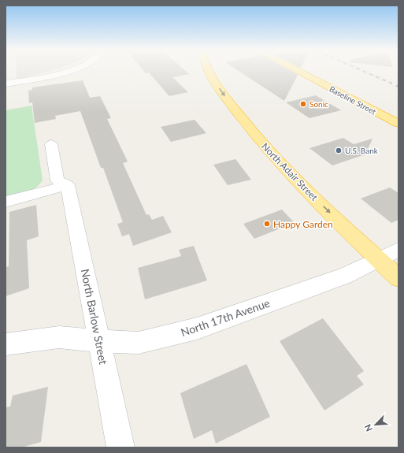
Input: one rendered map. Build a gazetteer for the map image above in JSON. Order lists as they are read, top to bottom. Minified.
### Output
{"streets":{"highway":["Baseline Street","North Adair Street"],"street":["North Barlow Street","North 17th Avenue"]},"crossings":[["North Adair Street","North 17th Avenue"],["North Barlow Street","North 17th Avenue"]],"one_way":["North Adair Street"],"places":["Sonic","U.S. Bank","Happy Garden"],"north":"bottom left"}
